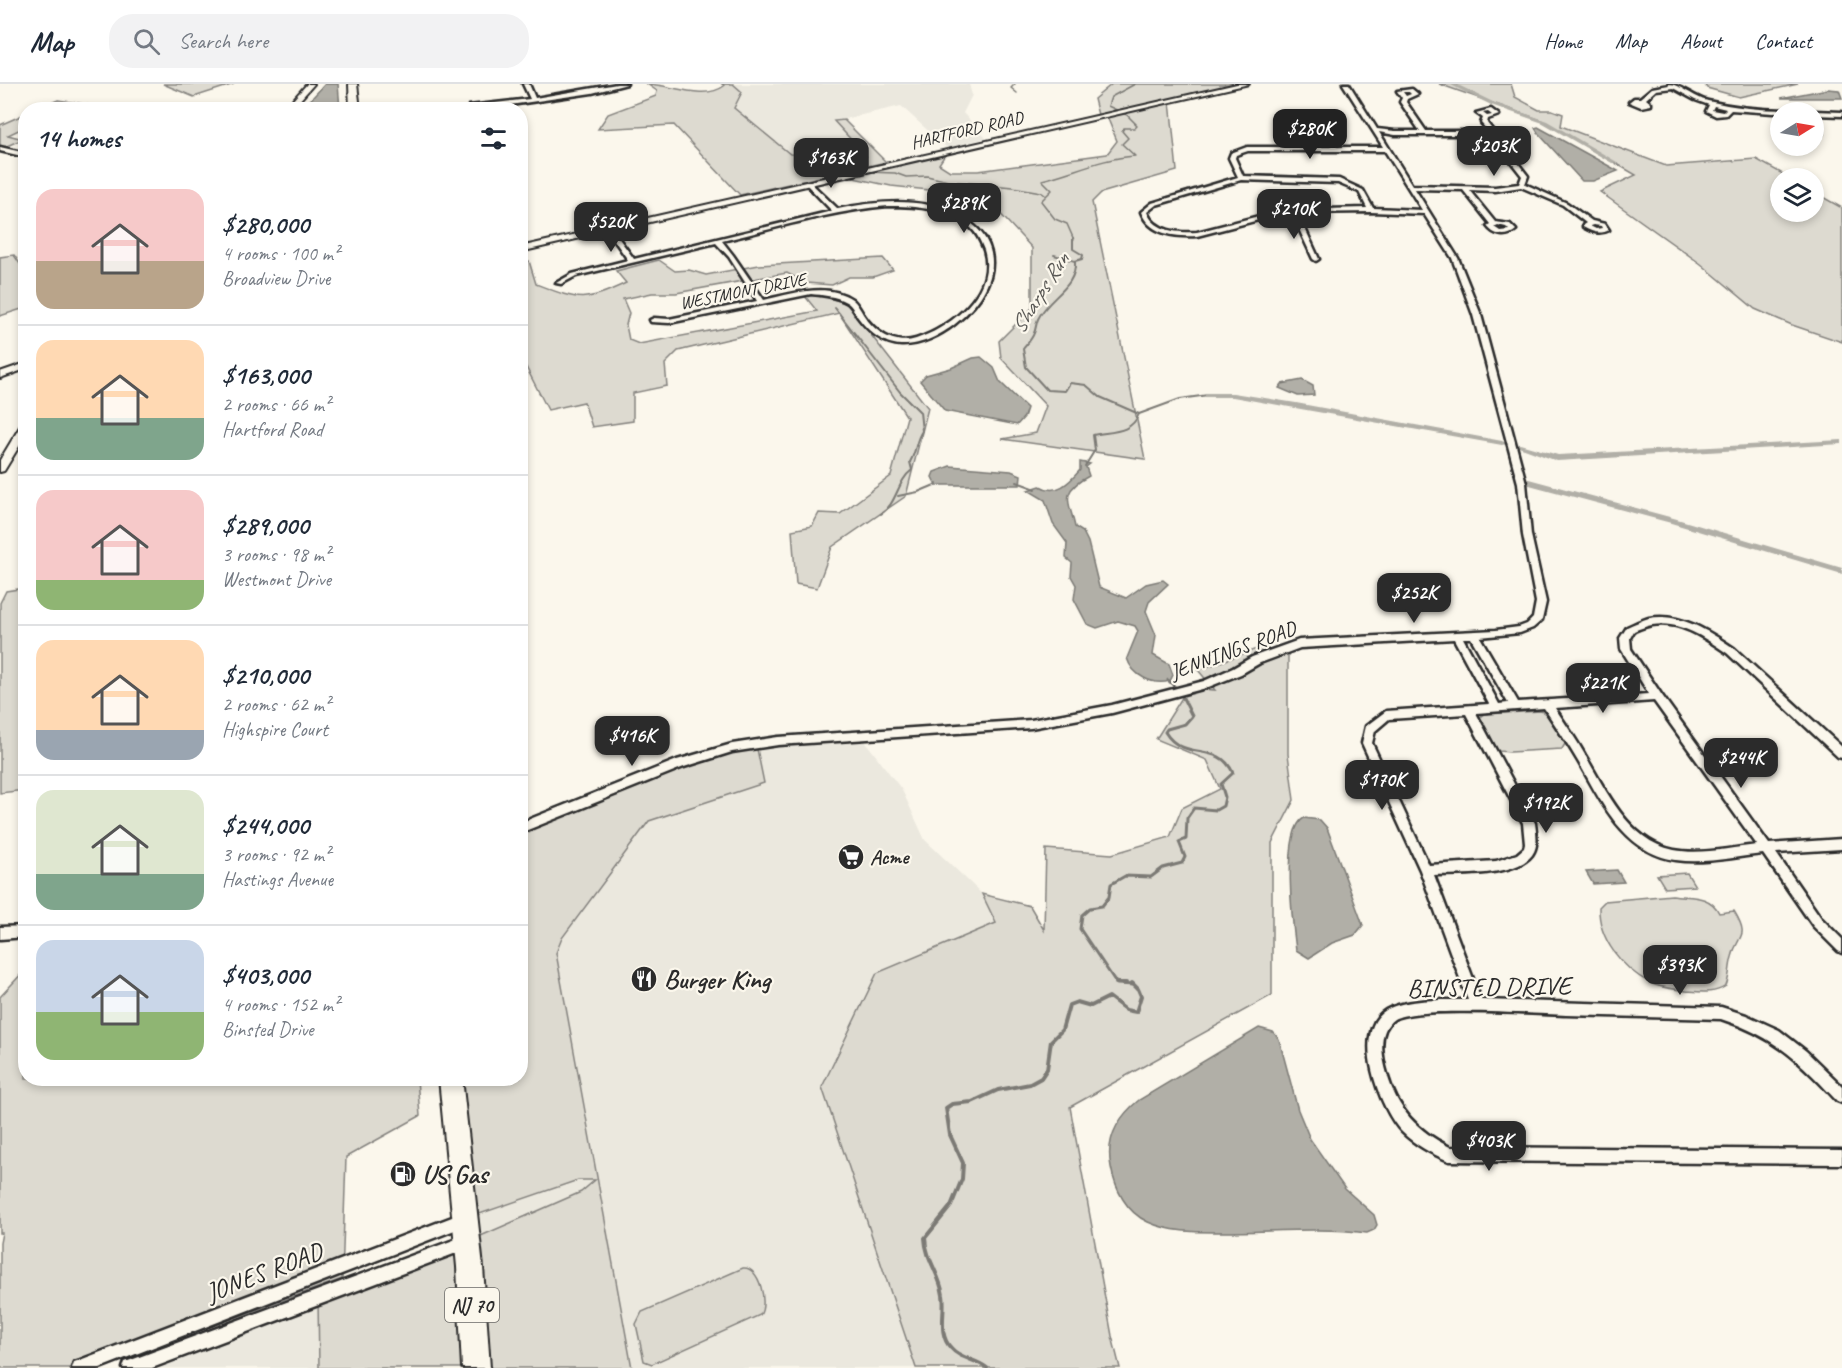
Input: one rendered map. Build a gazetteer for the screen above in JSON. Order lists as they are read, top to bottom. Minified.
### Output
{"streets":{"highway":["NJ 70"],"street":["HARTFORD ROAD","WESTMONT DRIVE","JENNINGS ROAD","BINSTED DRIVE","JONES ROAD"]},"crossings":[["JONES ROAD","NJ 70"]],"water":["Sharps Run"],"places":{"supermarket":["Acme"],"restaurant":["Burger King"],"fuel station":["US Gas"]},"north":"right","page":{"header":"Map","search":"Search here","nav":["Home","Map","About","Contact"],"heading":"14 homes","price":["$280K","$203K","$163K","$289K","$210K","$520K","$252K","$221K","$416K","$244K","$170K","$192K","$393K","$403K"],"list":[{"name":"$280,000","note":"4 rooms · 100 m² · Broadview Drive"},{"name":"$163,000","note":"2 rooms · 66 m² · Hartford Road"},{"name":"$289,000","note":"3 rooms · 98 m² · Westmont Drive"},{"name":"$210,000","note":"2 rooms · 62 m² · Highspire Court"},{"name":"$244,000","note":"3 rooms · 92 m² · Hastings Avenue"},{"name":"$403,000","note":"4 rooms · 152 m² · Binsted Drive"}]}}
